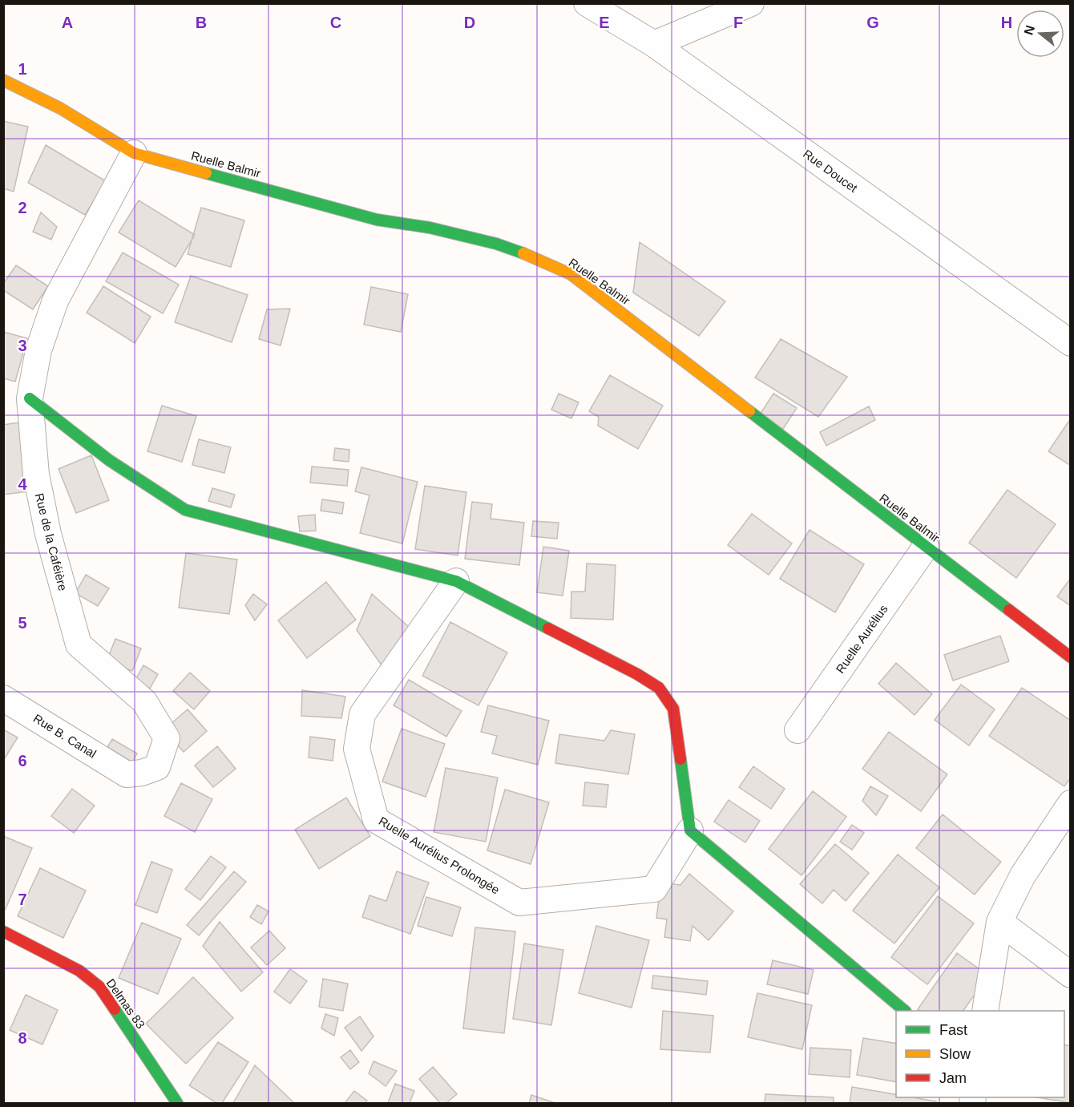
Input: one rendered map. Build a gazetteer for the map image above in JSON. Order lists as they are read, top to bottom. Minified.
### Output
{"streets":{"street":["Ruelle Balmir","Rue Doucet","Rue de la Caféière","Ruelle Aurélius","Rue B. Canal","Ruelle Aurélius Prolongée","Delmas 83"]},"crossings":[["Ruelle Balmir","Rue de la Caféière"],["Ruelle Balmir","Ruelle Aurélius"],["Rue de la Caféière","Rue B. Canal"]],"legend":["Fast","Slow","Jam"],"north":"left","grid":{"columns":["A","B","C","D","E","F","G","H"],"rows":["1","2","3","4","5","6","7","8"]}}
